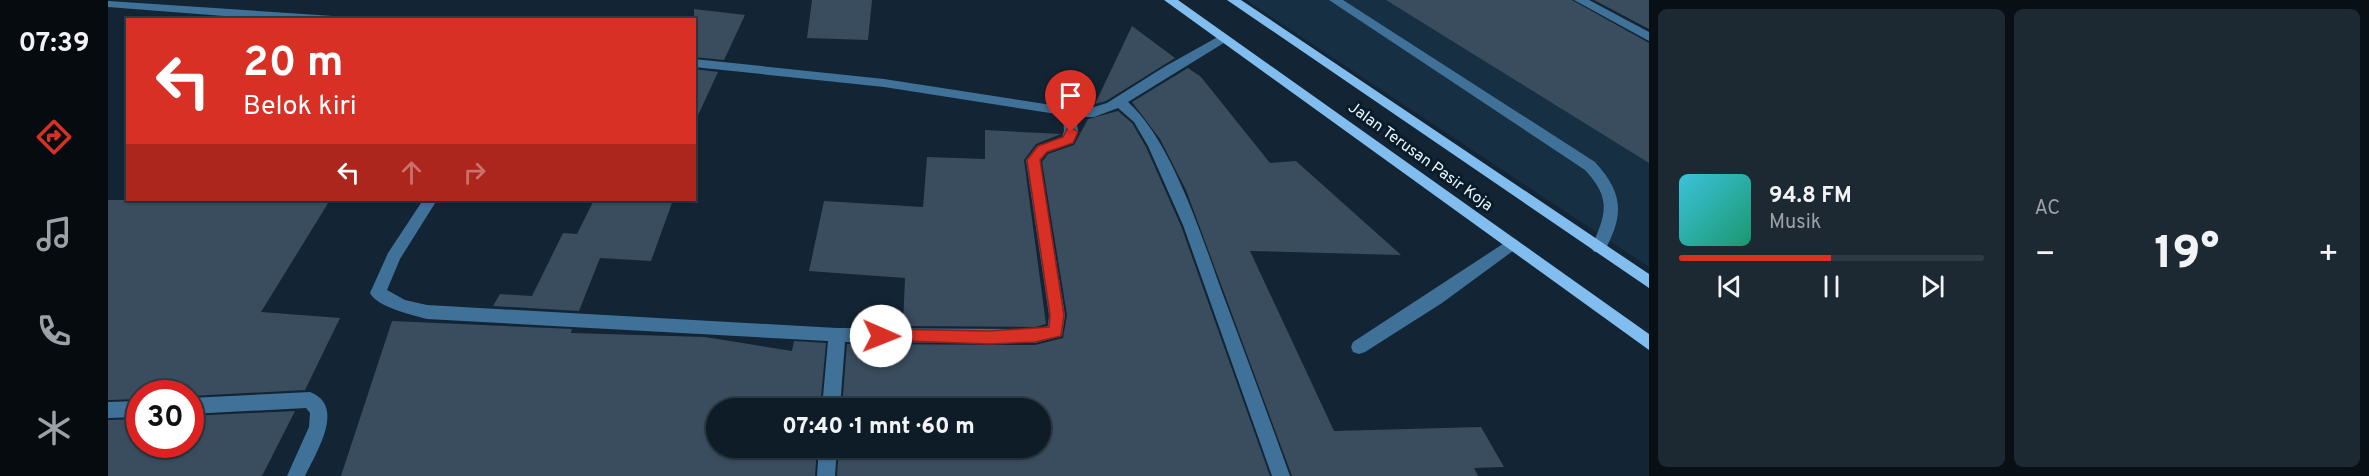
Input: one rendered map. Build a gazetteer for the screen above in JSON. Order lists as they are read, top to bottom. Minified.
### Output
{"streets":{"main road":["Jalan Terusan Pasir Koja"]},"page":{"tabs":"07:39","tile":"AC","turn":["20 m","Belok kiri"],"song":["94.8 FM","Musik"],"heat":["−","19°","+"],"limit":"30","trip":"07:40 · 1 mnt · 60 m"}}
